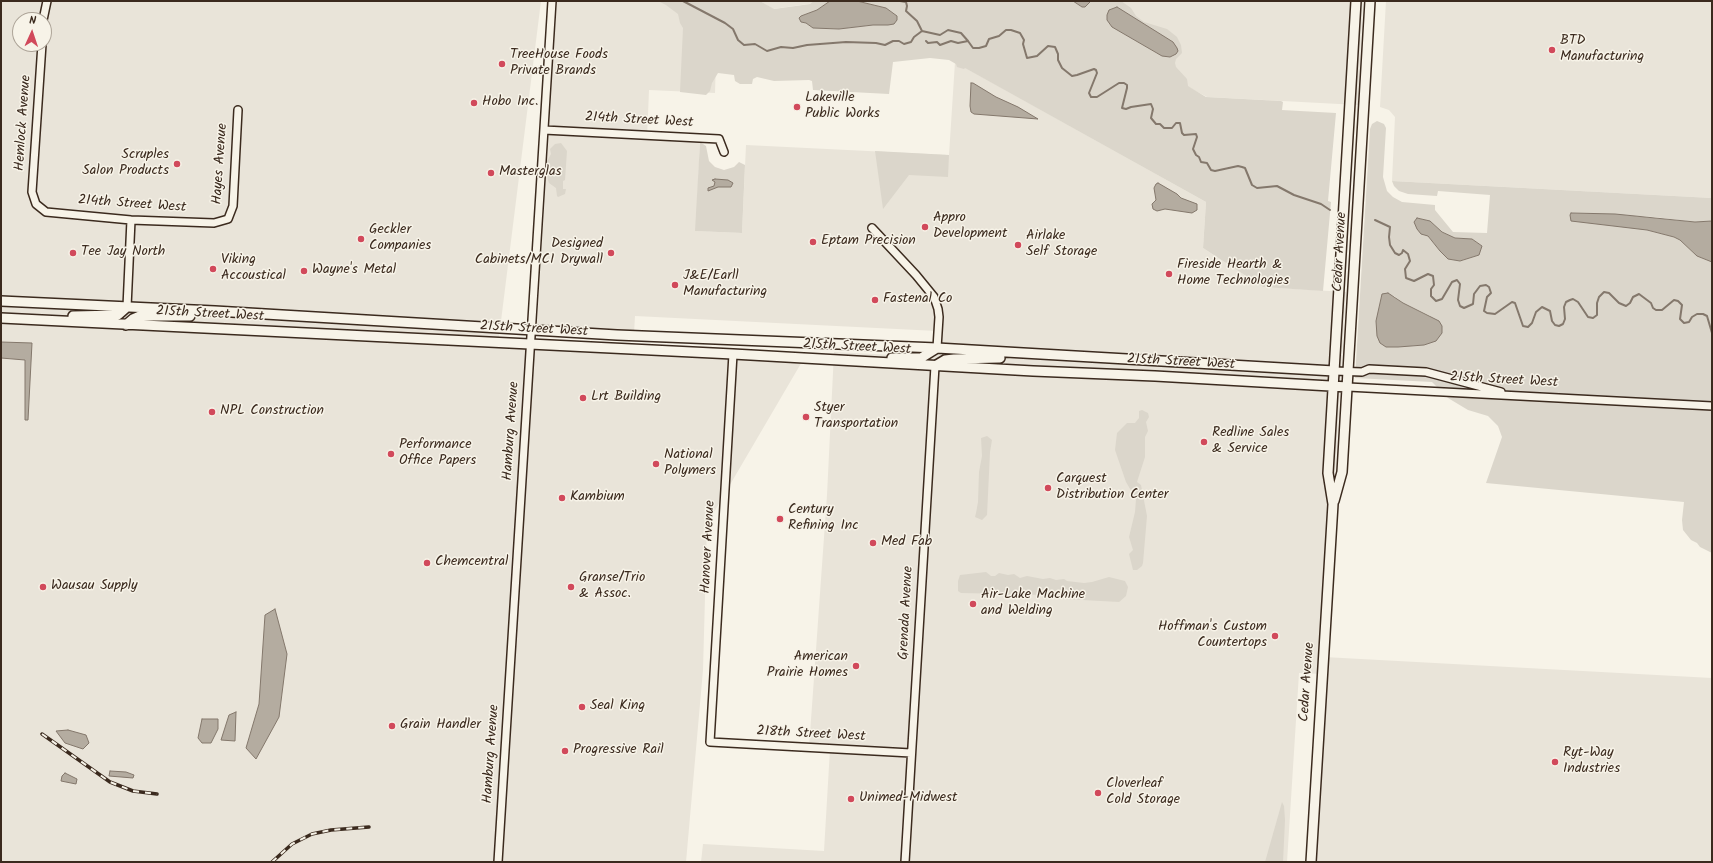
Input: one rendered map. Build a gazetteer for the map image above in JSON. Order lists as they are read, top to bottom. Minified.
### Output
{"streets":{"main road":["Cedar Avenue","215th Street West"],"street":["214th Street West","Hemlock Avenue","Hayes Avenue","Hamburg Avenue","Hanover Avenue","Grenada Avenue","218th Street West"]},"crossings":[["214th Street West","Hemlock Avenue"],["214th Street West","Hayes Avenue"],["214th Street West","Hamburg Avenue"],["Cedar Avenue","215th Street West"],["215th Street West","Hamburg Avenue"],["215th Street West","Hanover Avenue"],["215th Street West","Grenada Avenue"],["Hanover Avenue","218th Street West"],["Grenada Avenue","218th Street West"]],"places":["BTD Manufacturing","TreeHouse Foods Private Brands","Hobo Inc.","Lakeville Public Works","Scruples Salon Products","Masterglas","Appro Development","Geckler Companies","Eptam Precision","Airlake Self Storage","Tee Jay North","Designed Cabinets/MCI Drywall","Viking Accoustical","Wayne's Metal","Fireside Hearth & Home Technologies","J&E/Earll Manufacturing","Fastenal Co","Lrt Building","NPL Construction","Styer Transportation","Redline Sales & Service","Performance Office Papers","National Polymers","Carquest Distribution Center","Kambium","Century Refining Inc","Med Fab","Chemcentral","Wausau Supply","Granse/Trio & Assoc.","Air-Lake Machine and Welding","Hoffman's Custom Countertops","American Prairie Homes","Seal King","Grain Handler","Progressive Rail","Ryt-Way Industries","Cloverleaf Cold Storage","Unimed-Midwest"],"north":"top"}
